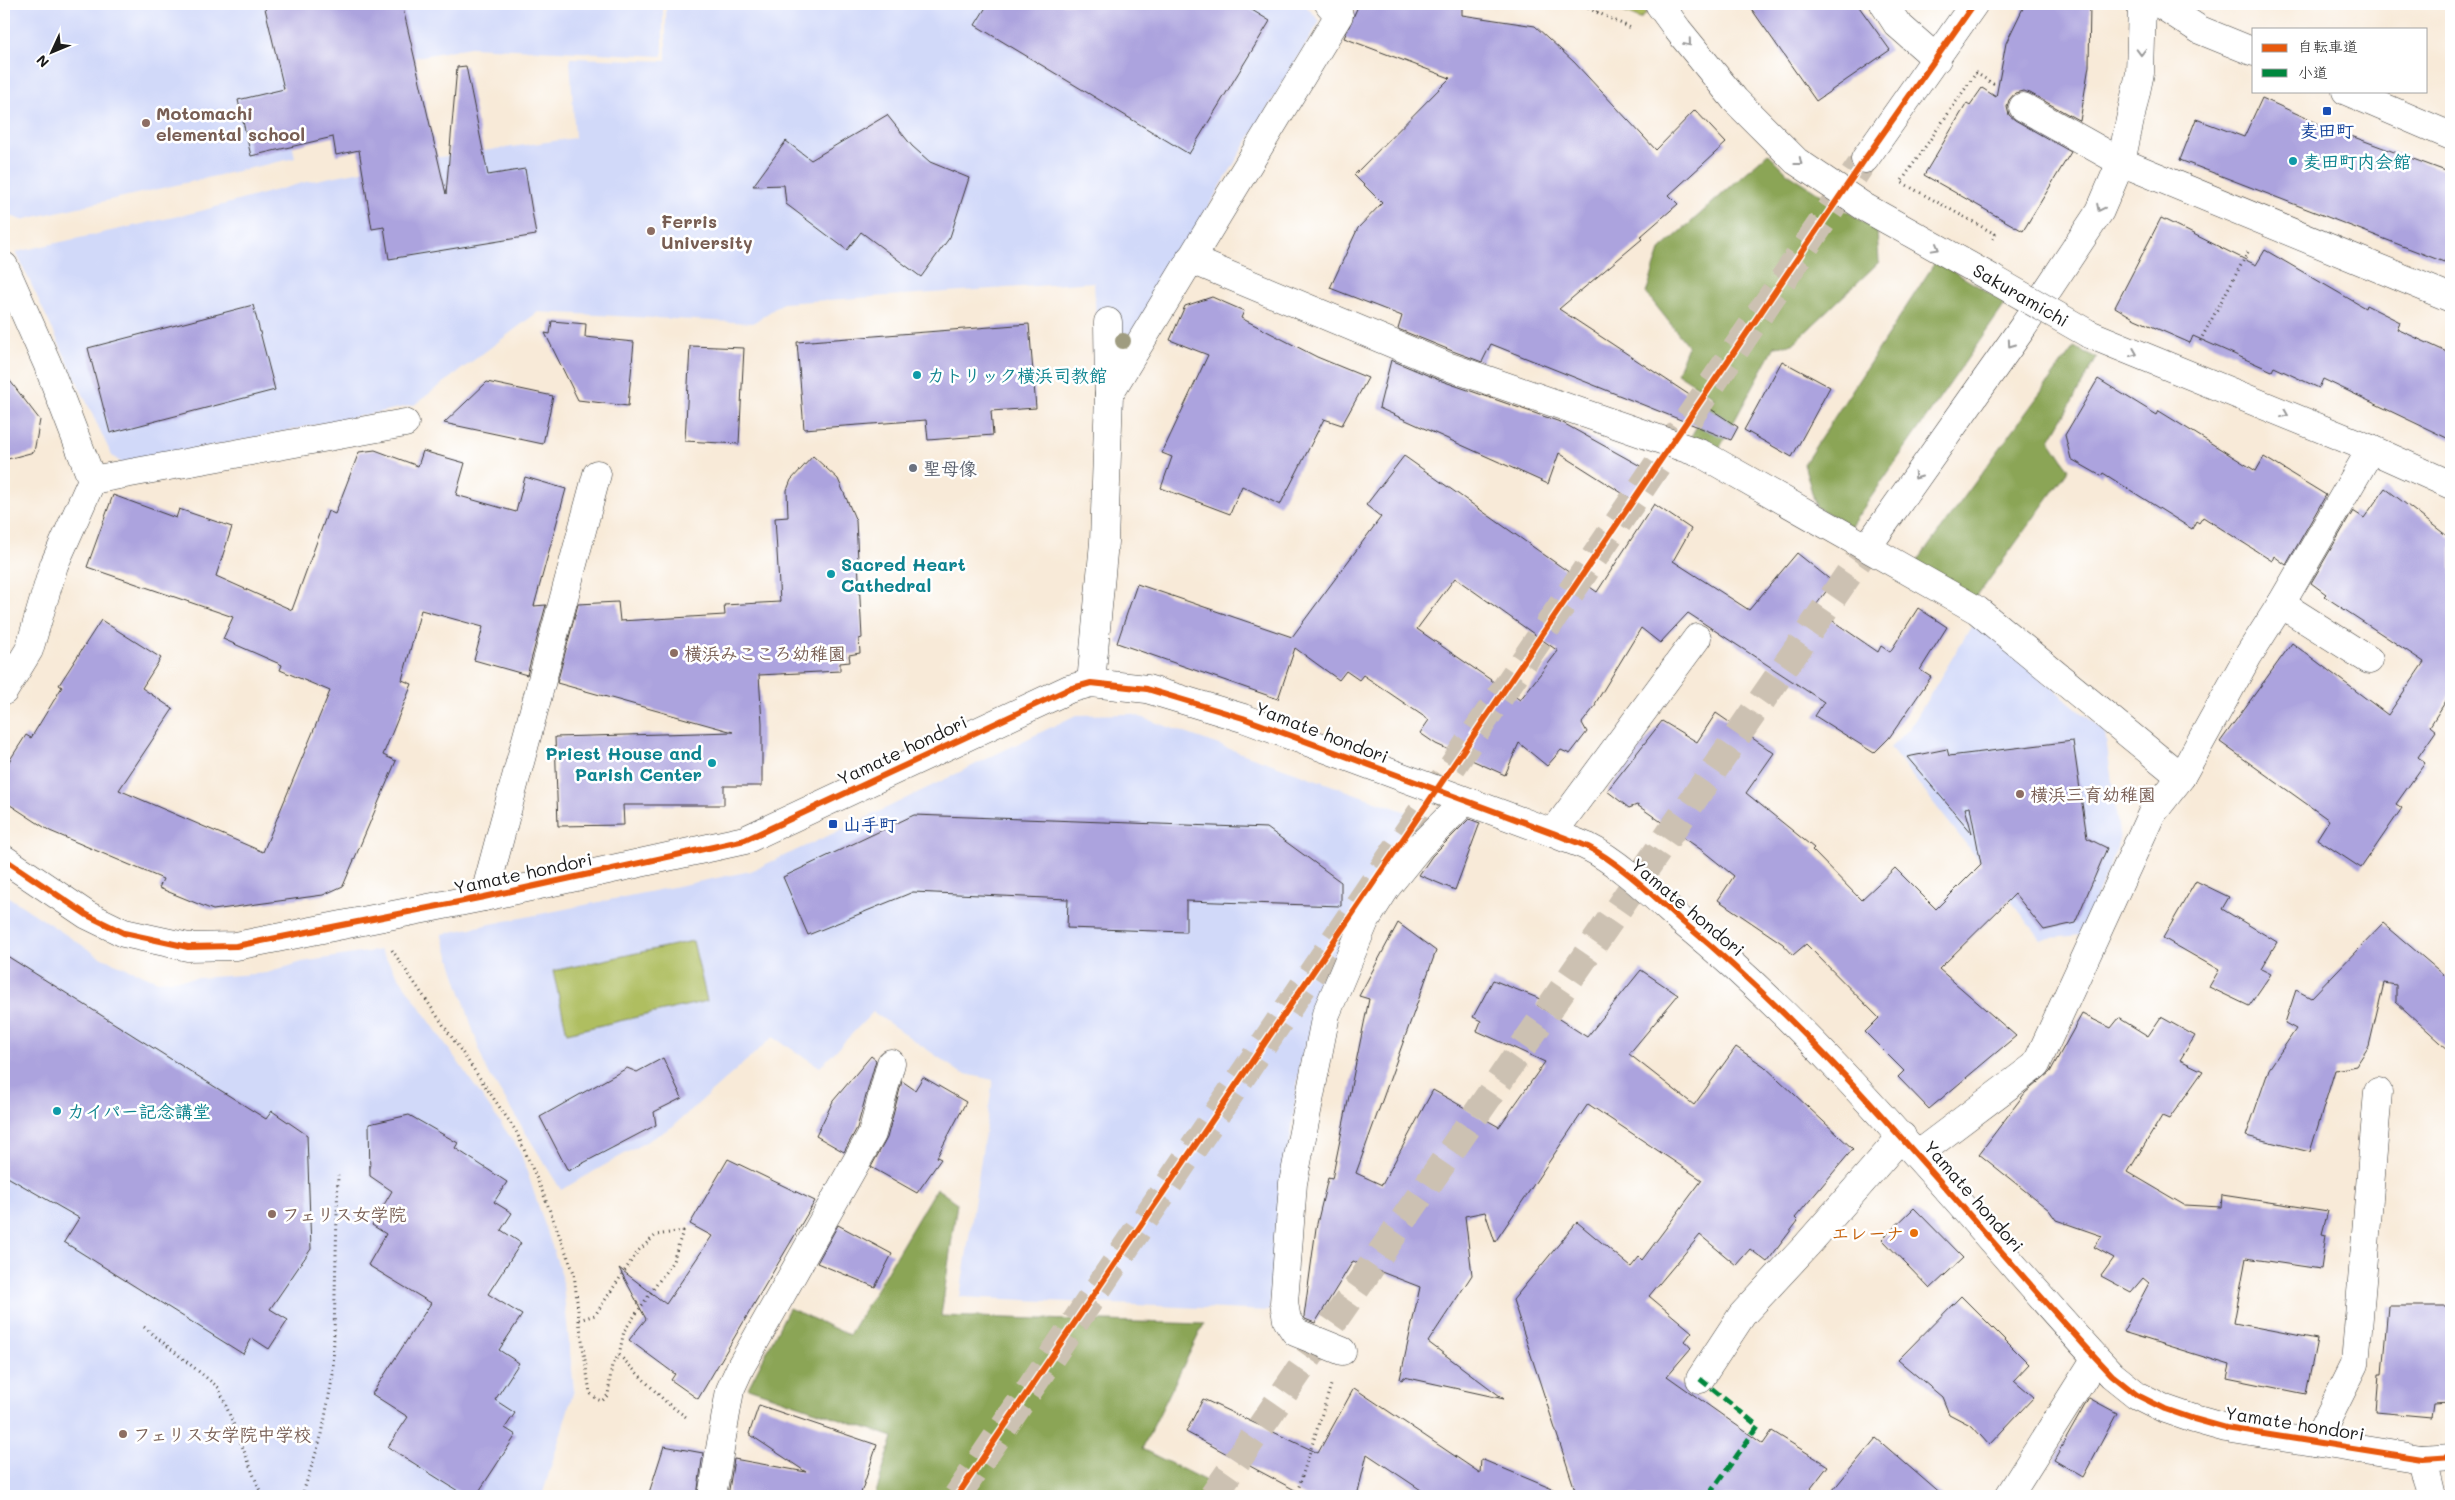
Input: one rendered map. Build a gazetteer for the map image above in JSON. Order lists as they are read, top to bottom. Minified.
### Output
{"streets":{"street":["Sakuramichi","Yamate hondori"]},"places":{"transit":["麦田町","山手町"],"other":["Motomachi elemental school","麦田町内会館","Ferris University","カトリック横浜司教館","聖母像","Sacred Heart Cathedral","横浜みこころ幼稚園","Priest House and Parish Center","横浜三育幼稚園","カイパー記念講堂","フェリス女学院","エレーナ","フェリス女学院中学校"]},"legend":["自転車道","小道"],"north":"bottom left"}
